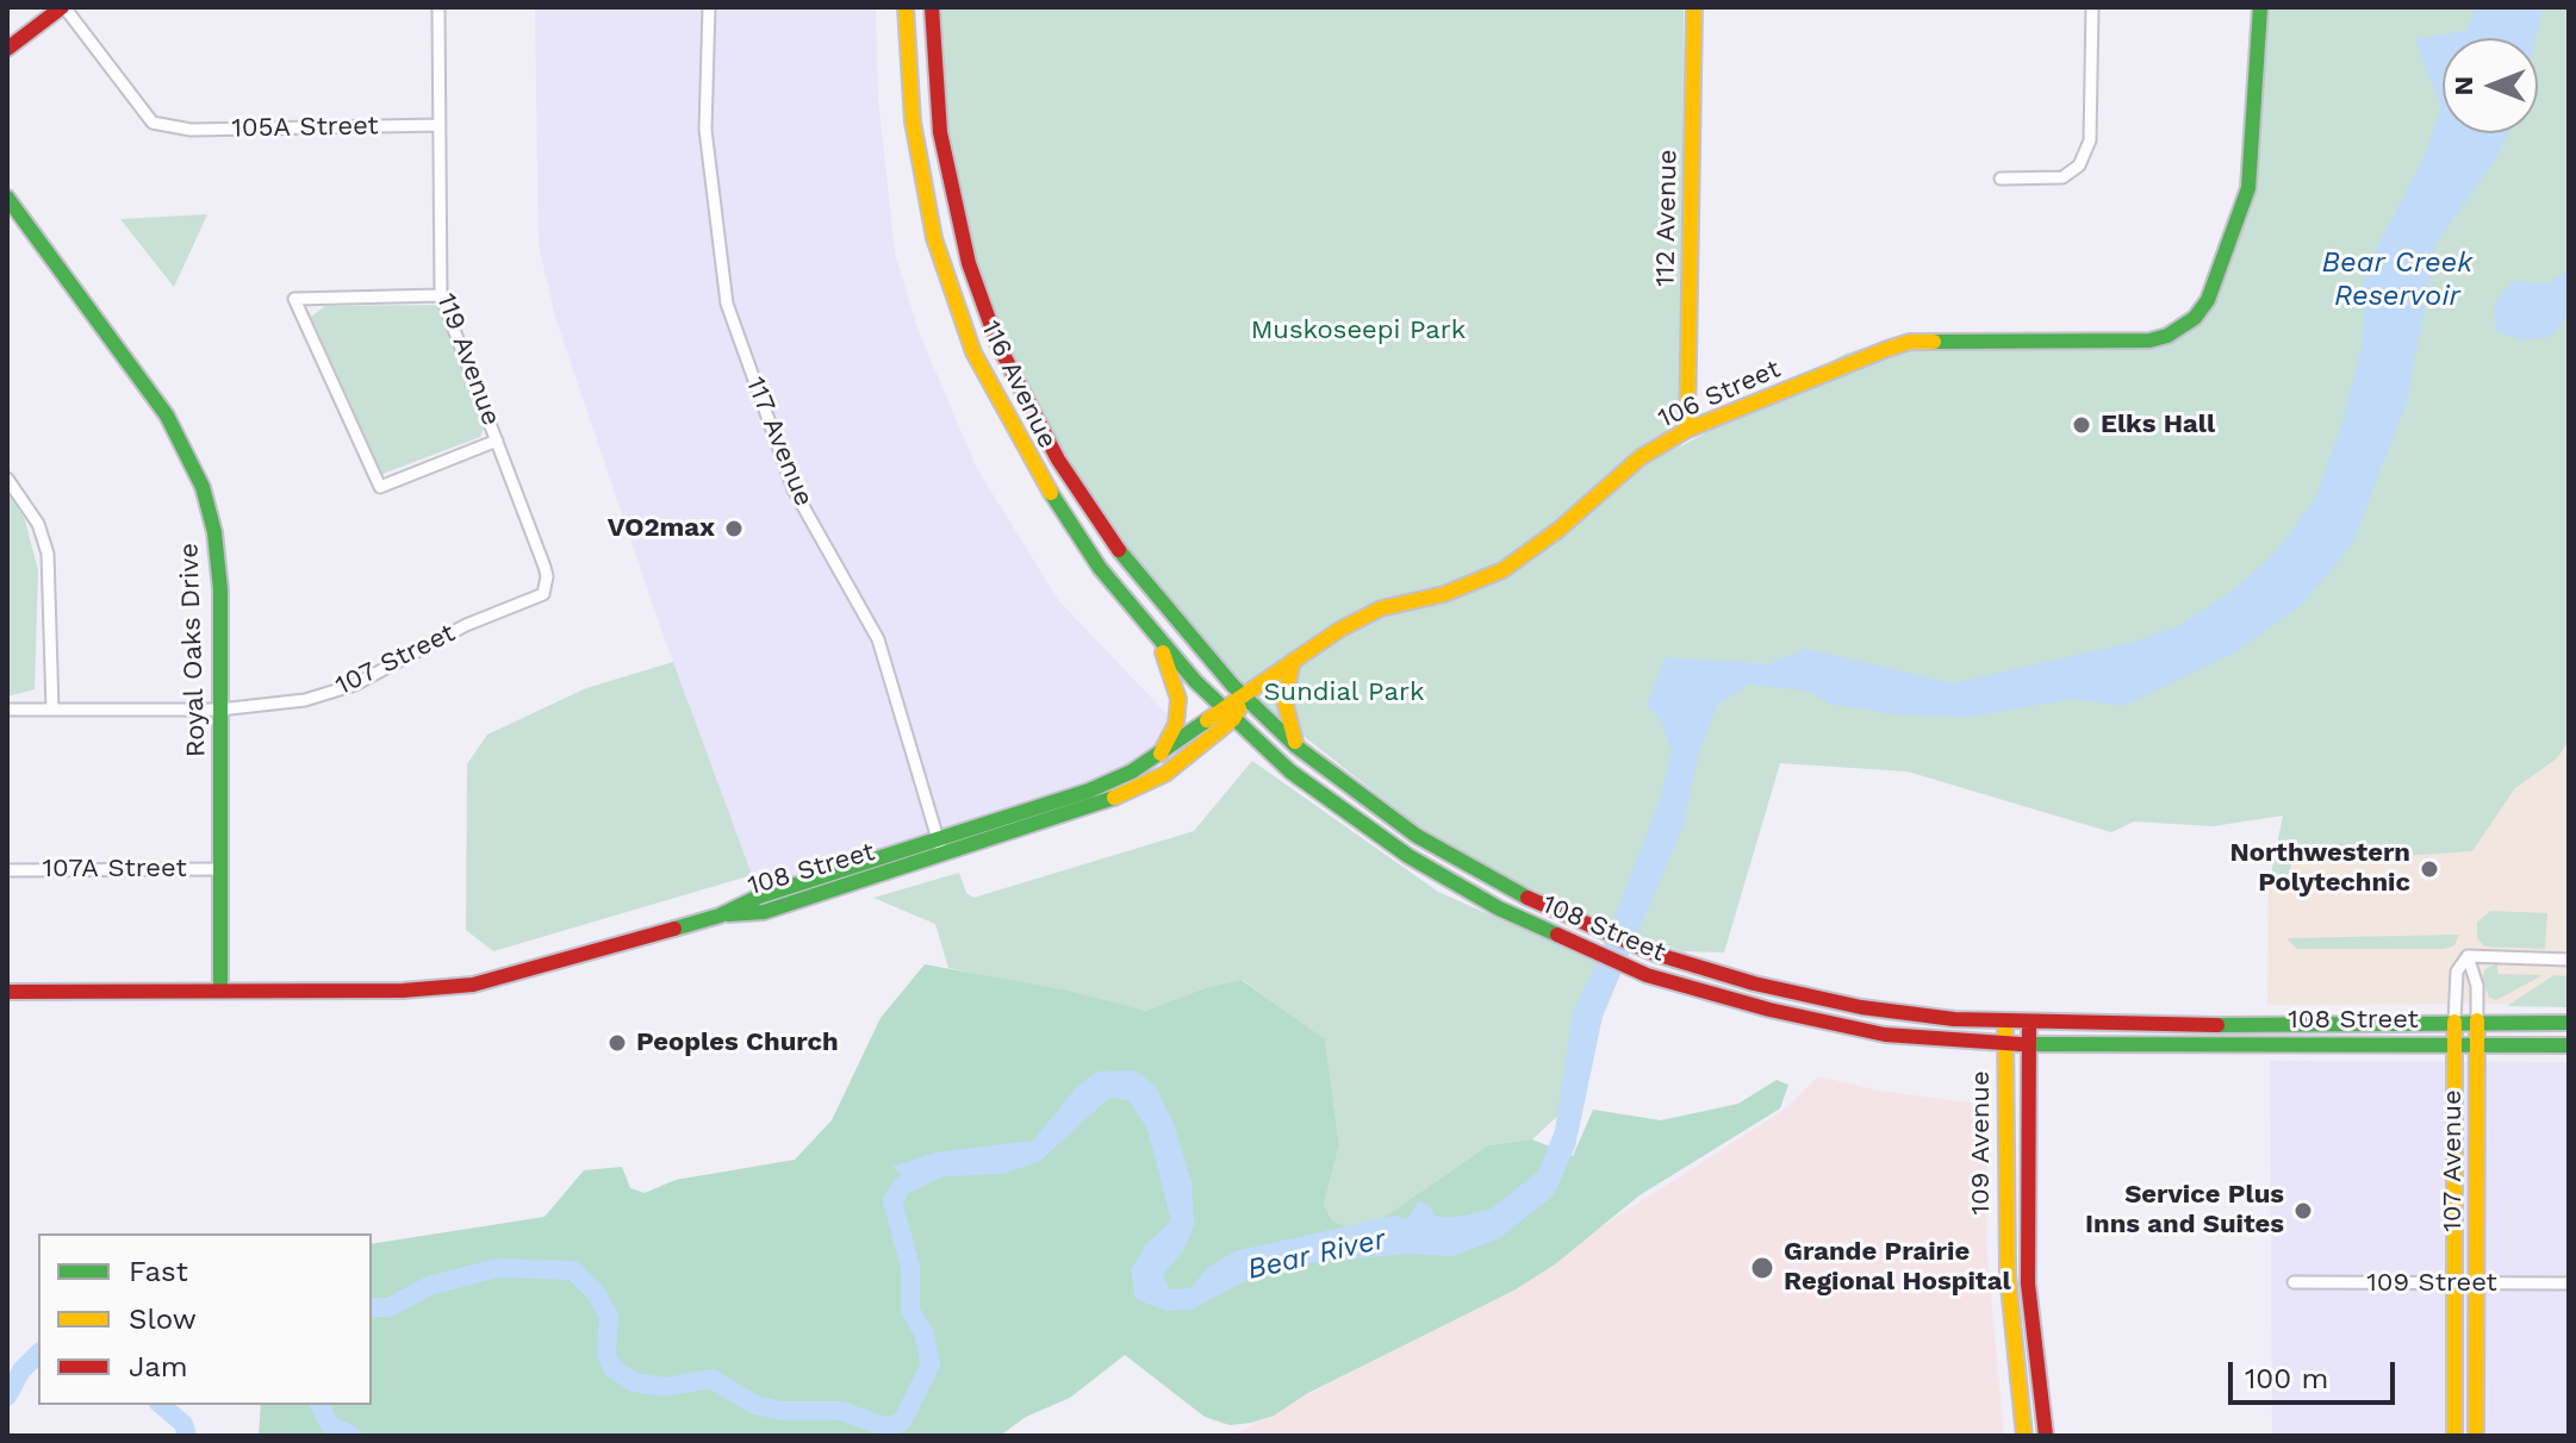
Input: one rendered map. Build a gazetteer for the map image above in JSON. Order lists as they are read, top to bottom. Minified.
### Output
{"streets":{"main road":["112 Avenue","116 Avenue","106 Street","Royal Oaks Drive","108 Street","109 Avenue","107 Avenue"],"street":["105A Street","119 Avenue","117 Avenue","107 Street","107A Street","109 Street"]},"crossings":[["105A Street","119 Avenue"],["112 Avenue","106 Street"],["119 Avenue","107 Street"],["116 Avenue","106 Street"],["116 Avenue","108 Street"],["106 Street","108 Street"],["117 Avenue","108 Street"],["Royal Oaks Drive","107 Street"],["Royal Oaks Drive","107A Street"],["Royal Oaks Drive","108 Street"],["108 Street","109 Avenue"],["108 Street","107 Avenue"],["107 Avenue","109 Street"]],"water":["Bear Creek Reservoir","Bear River"],"parks":["Muskoseepi Park","Sundial Park"],"places":["Elks Hall","VO2max","Northwestern Polytechnic","Peoples Church","Service Plus Inns and Suites","Grande Prairie Regional Hospital"],"legend":["Fast","Slow","Jam"],"scale_bar":"100 m","north":"left"}
